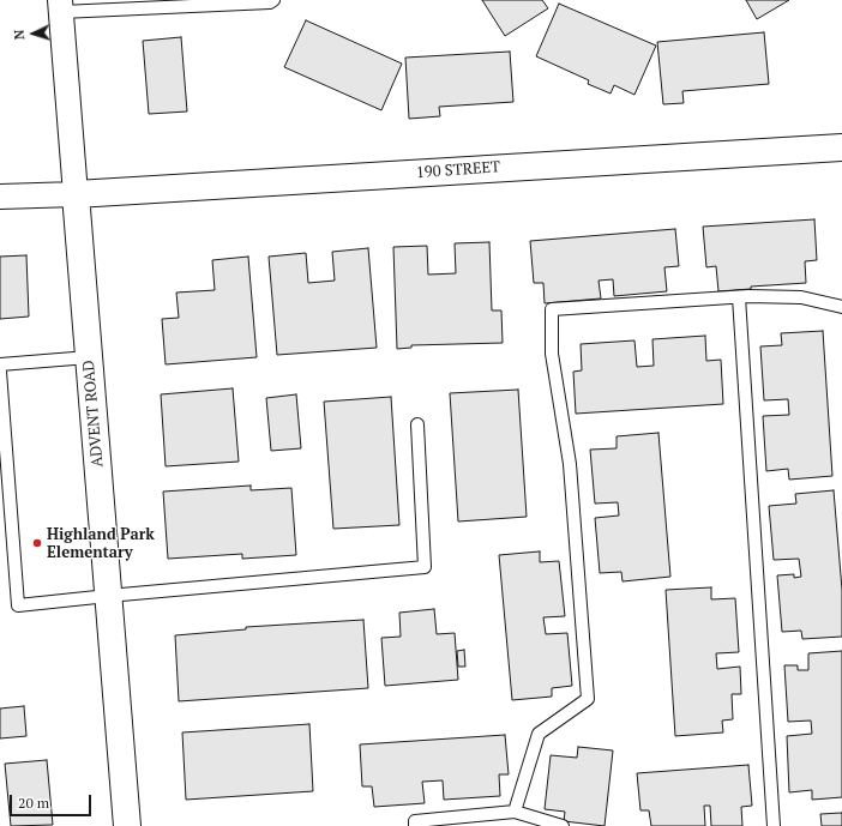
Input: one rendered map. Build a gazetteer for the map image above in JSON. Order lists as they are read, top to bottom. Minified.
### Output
{"streets":{"street":["190 STREET","ADVENT ROAD"]},"crossings":[["190 STREET","ADVENT ROAD"]],"places":["Highland Park Elementary"],"scale_bar":"20 m","north":"left"}
